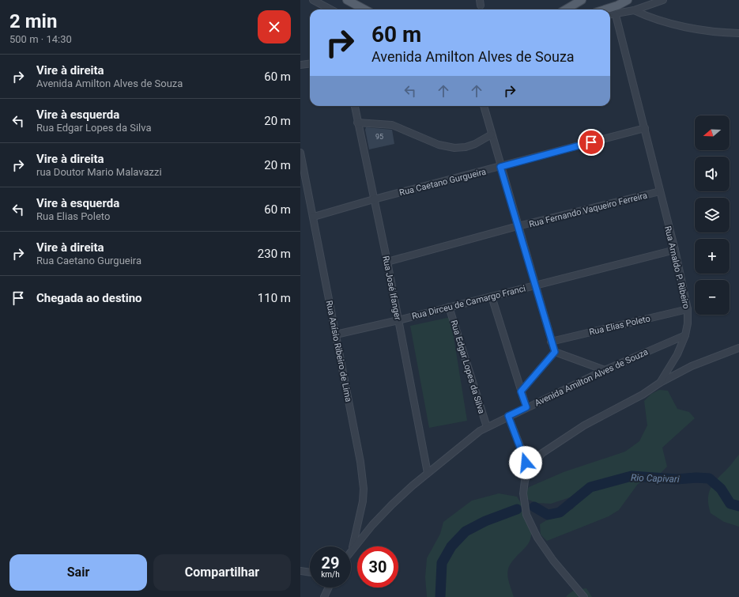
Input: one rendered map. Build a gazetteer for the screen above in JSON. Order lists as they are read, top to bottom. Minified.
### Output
{"streets":{"street":["Rua Caetano Gurgueira","Rua Fernando Vaqueiro Ferreira","Rua Arnaldo P. Ribeiro","Rua José Ifanger","Rua Dirceu de Camargo Franci","Rua Elias Poleto","Rua Anísio Ribeiro de Lima","Rua Edgar Lopes da Silva","Avenida Amilton Alves de Souza"]},"crossings":[["Rua Caetano Gurgueira","Rua Arnaldo P. Ribeiro"],["Rua Caetano Gurgueira","Rua José Ifanger"],["Rua Caetano Gurgueira","Rua Anísio Ribeiro de Lima"],["Rua Fernando Vaqueiro Ferreira","Rua Arnaldo P. Ribeiro"],["Rua Fernando Vaqueiro Ferreira","Rua José Ifanger"],["Rua Arnaldo P. Ribeiro","Rua Dirceu de Camargo Franci"],["Rua Arnaldo P. Ribeiro","Rua Elias Poleto"],["Rua Arnaldo P. Ribeiro","Avenida Amilton Alves de Souza"],["Rua José Ifanger","Rua Dirceu de Camargo Franci"],["Rua José Ifanger","Avenida Amilton Alves de Souza"],["Rua Dirceu de Camargo Franci","Rua Anísio Ribeiro de Lima"],["Rua Dirceu de Camargo Franci","Rua Edgar Lopes da Silva"],["Rua Anísio Ribeiro de Lima","Avenida Amilton Alves de Souza"],["Rua Edgar Lopes da Silva","Avenida Amilton Alves de Souza"]],"water":["Rio Capivari"],"house_numbers":["95"],"north":"left","page":{"heading":["2 min","500 m · 14:30"],"turn":["60 m","Avenida Amilton Alves de Souza"],"list":[{"name":"Vire à direita","note":"Avenida Amilton Alves de Souza","value":"60 m"},{"name":"Vire à esquerda","note":"Rua Edgar Lopes da Silva","value":"20 m"},{"name":"Vire à direita","note":"rua Doutor Mario Malavazzi","value":"20 m"},{"name":"Vire à esquerda","note":"Rua Elias Poleto","value":"60 m"},{"name":"Vire à direita","note":"Rua Caetano Gurgueira","value":"230 m"},{"name":"Chegada ao destino","value":"110 m"}],"map_buttons":["+","−"],"speed":"29 km/h","limit":"30","buttons":["Sair","Compartilhar"]}}
